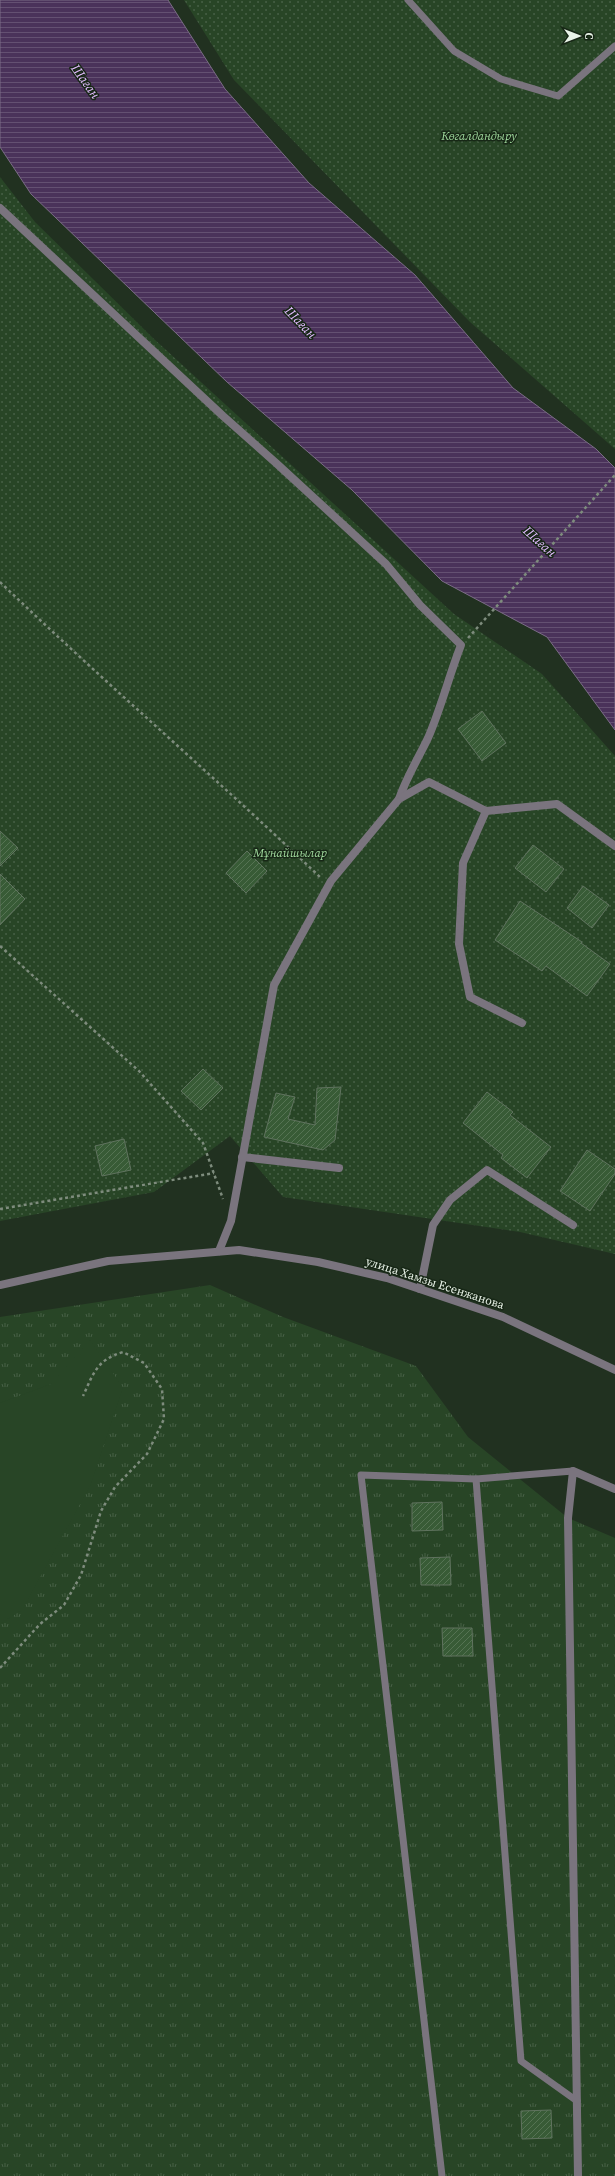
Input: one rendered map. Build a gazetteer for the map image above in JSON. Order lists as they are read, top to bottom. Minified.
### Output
{"streets":{"street":["улица Хамзы Есенжанова"]},"water":["Шаған"],"parks":["Көгалдандыру","Мұнайшылар"],"north":"right"}
